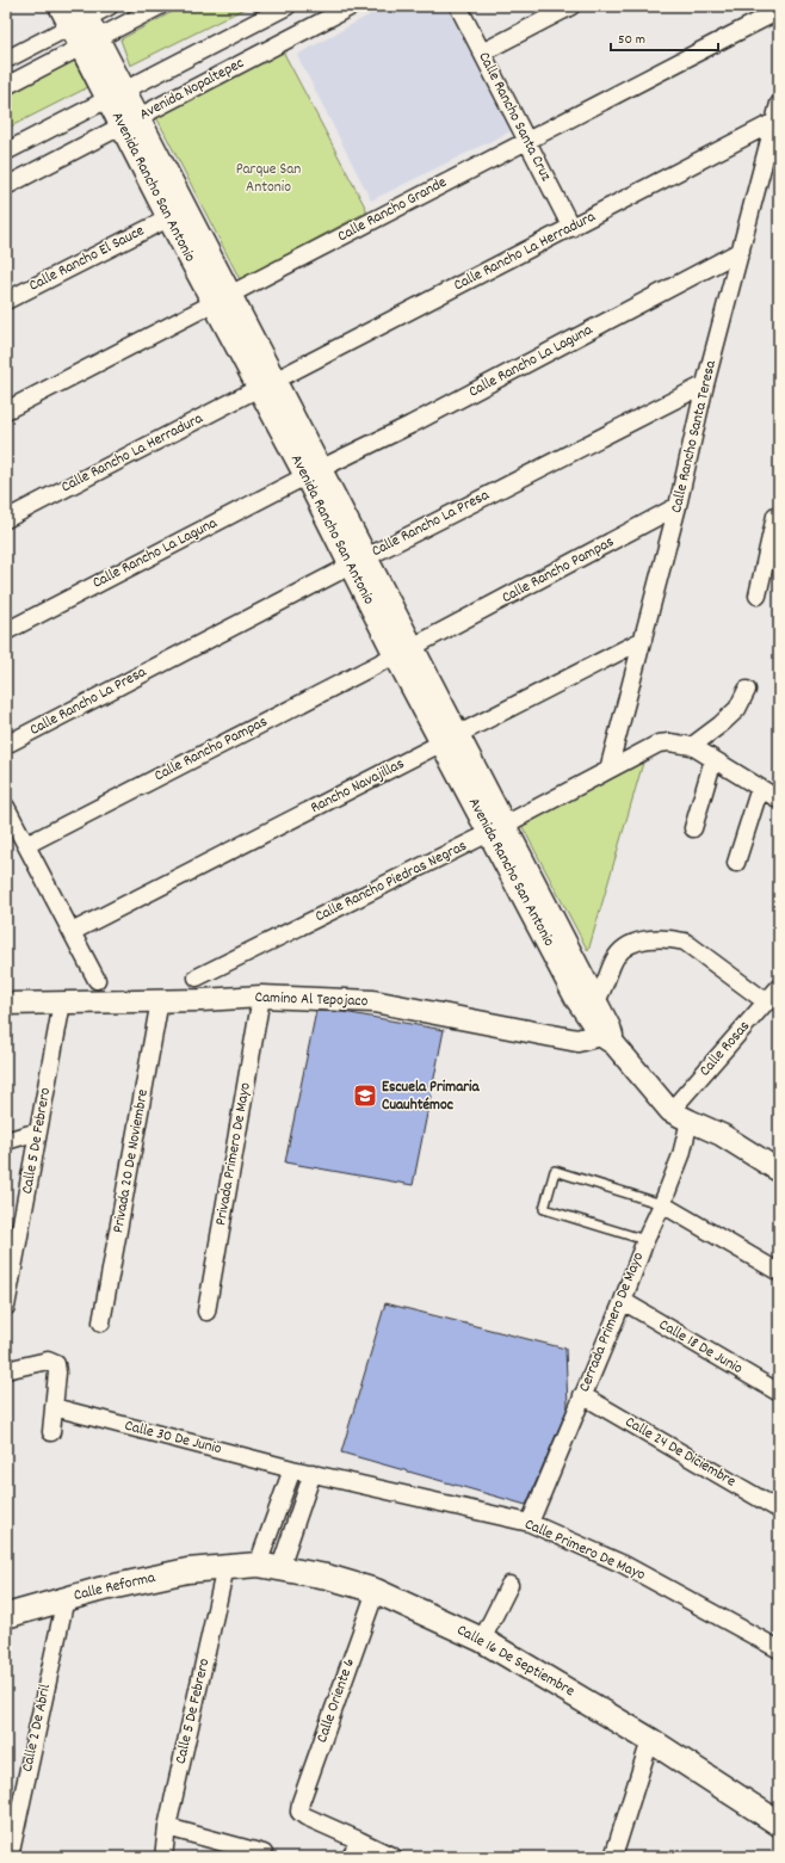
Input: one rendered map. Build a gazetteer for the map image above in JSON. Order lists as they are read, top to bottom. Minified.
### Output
{"streets":{"main road":["Calle Reforma","Calle 16 De Septiembre"],"street":["Avenida Nopaltepec","Calle Rancho Santa Cruz","Avenida Rancho San Antonio","Calle Rancho Grande","Calle Rancho La Herradura","Calle Rancho El Sauce","Calle Rancho La Laguna","Calle Rancho Santa Teresa","Calle Rancho La Presa","Calle Rancho Pampas","Rancho Navajillas","Calle Rancho Piedras Negras","Camino Al Tepojaco","Calle Rosas","Calle 5 De Febrero","Privada Primero De Mayo","Privada 20 De Noviembre","Cerrada Primero De Mayo","Calle 18 De Junio","Calle 30 De Junio","Calle 24 De Diciembre","Calle Primero De Mayo","Calle Oriente 6","Calle 2 De Abril"]},"crossings":[["Avenida Nopaltepec","Avenida Rancho San Antonio"],["Calle Rancho Santa Cruz","Calle Rancho Grande"],["Calle Rancho Santa Cruz","Calle Rancho La Herradura"],["Avenida Rancho San Antonio","Calle Rancho Grande"],["Avenida Rancho San Antonio","Calle Rancho La Herradura"],["Avenida Rancho San Antonio","Calle Rancho El Sauce"],["Avenida Rancho San Antonio","Calle Rancho La Laguna"],["Avenida Rancho San Antonio","Calle Rancho La Presa"],["Avenida Rancho San Antonio","Calle Rancho Pampas"],["Avenida Rancho San Antonio","Rancho Navajillas"],["Avenida Rancho San Antonio","Calle Rancho Piedras Negras"],["Avenida Rancho San Antonio","Camino Al Tepojaco"],["Avenida Rancho San Antonio","Calle Rosas"],["Avenida Rancho San Antonio","Cerrada Primero De Mayo"],["Calle Rancho La Herradura","Calle Rancho Santa Teresa"],["Calle Rancho La Laguna","Calle Rancho Santa Teresa"],["Calle Rancho Santa Teresa","Calle Rancho La Presa"],["Calle Rancho Santa Teresa","Calle Rancho Pampas"],["Calle Rancho Santa Teresa","Rancho Navajillas"],["Calle Rancho Santa Teresa","Calle Rancho Piedras Negras"],["Camino Al Tepojaco","Calle 5 De Febrero"],["Camino Al Tepojaco","Privada Primero De Mayo"],["Camino Al Tepojaco","Privada 20 De Noviembre"],["Calle Rosas","Cerrada Primero De Mayo"],["Calle 5 De Febrero","Calle Reforma"],["Calle 5 De Febrero","Calle 16 De Septiembre"],["Cerrada Primero De Mayo","Calle 18 De Junio"],["Cerrada Primero De Mayo","Calle 24 De Diciembre"],["Cerrada Primero De Mayo","Calle Primero De Mayo"],["Calle 30 De Junio","Calle Primero De Mayo"],["Calle Reforma","Calle 16 De Septiembre"],["Calle Reforma","Calle 2 De Abril"],["Calle 16 De Septiembre","Calle Oriente 6"]],"parks":["Parque San Antonio"],"places":{"school or university":["Escuela Primaria Cuauhtémoc"]},"scale_bar":"50 m"}
